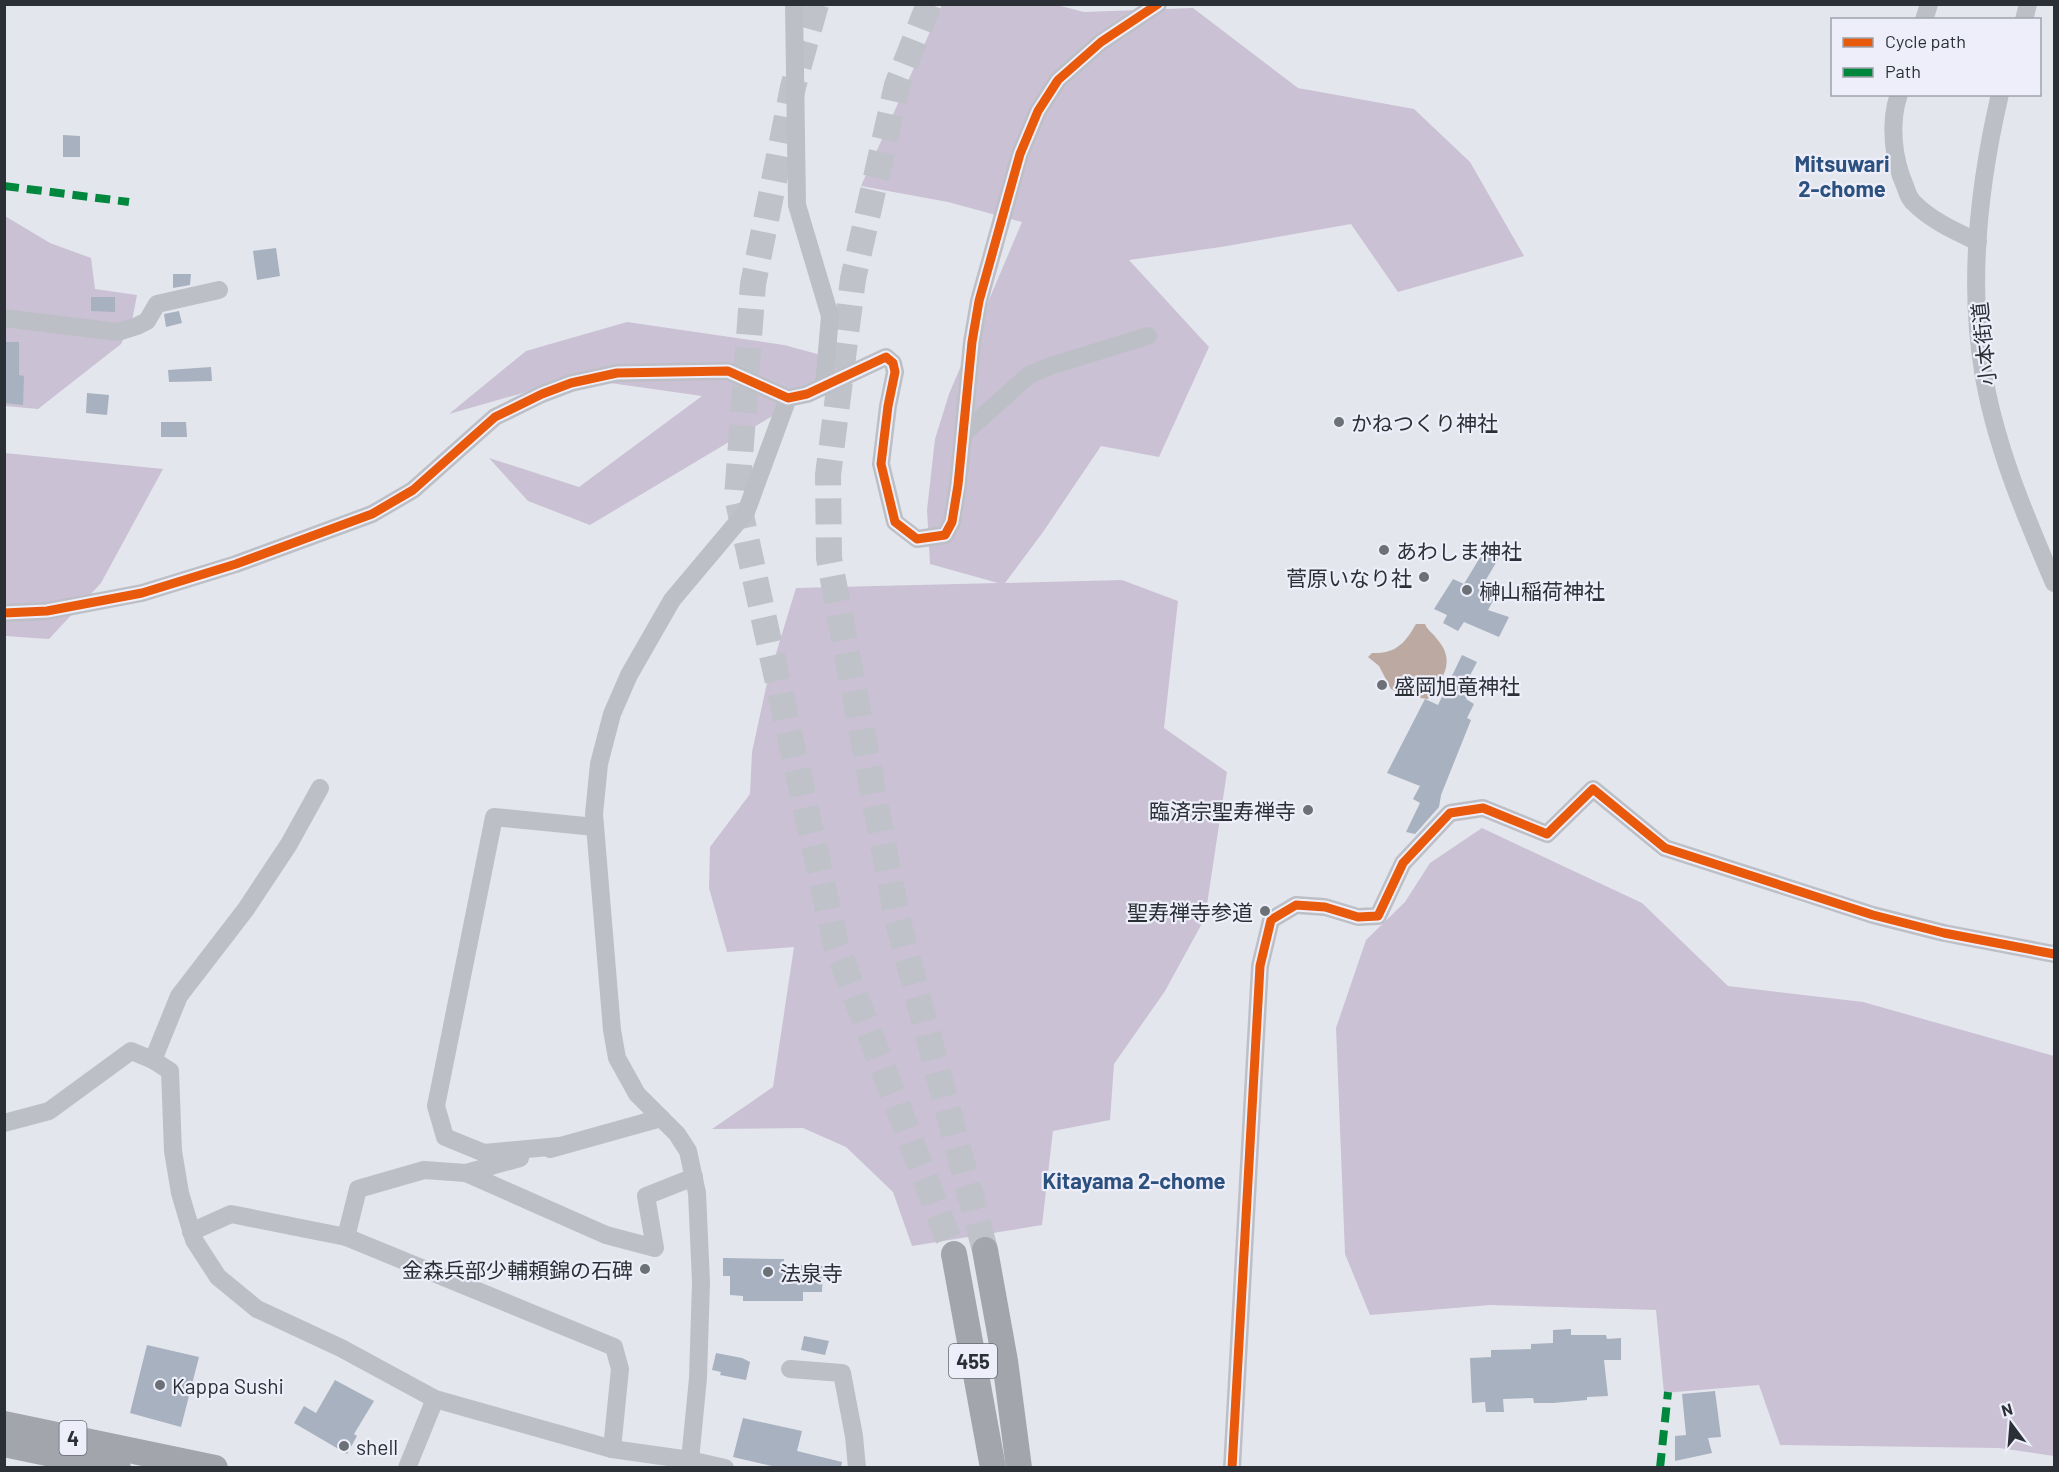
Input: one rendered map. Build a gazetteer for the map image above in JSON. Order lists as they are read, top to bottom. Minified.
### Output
{"streets":{"highway":["455","4"],"street":["小本街道"]},"districts":["Mitsuwari 2-chome","Kitayama 2-chome"],"places":["かねつくり神社","あわしま神社","菅原いなり社","榊山稲荷神社","盛岡旭竜神社","臨済宗聖寿禅寺","聖寿禅寺参道","金森兵部少輔頼錦の石碑","法泉寺","Kappa Sushi","shell"],"legend":["Cycle path","Path"],"north":"top"}
